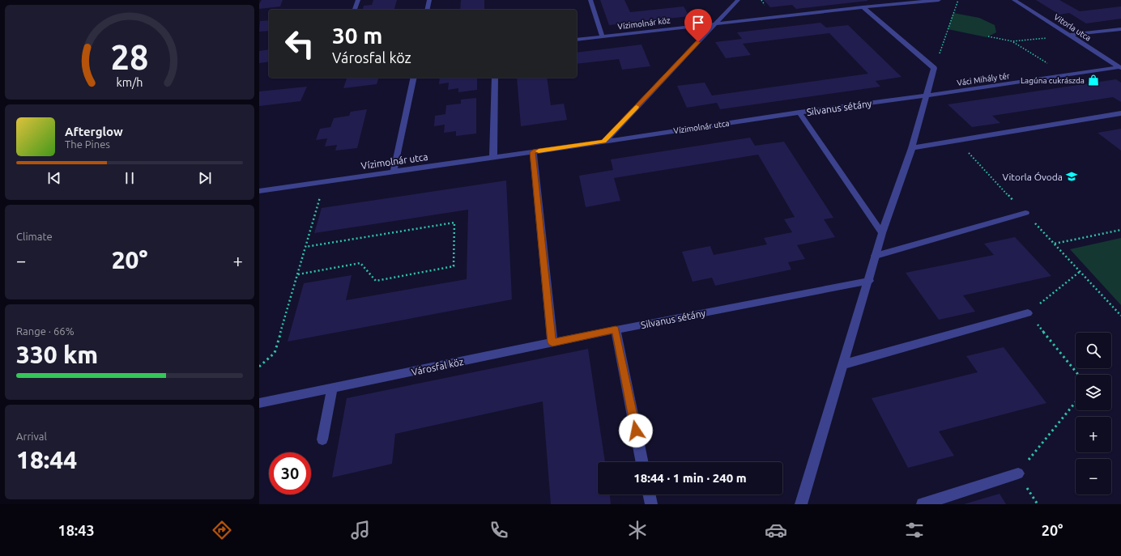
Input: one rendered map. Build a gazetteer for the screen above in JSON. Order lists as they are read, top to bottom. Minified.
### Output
{"streets":{"street":["Vízimolnár köz","Vitorla utca","Váci Mihály tér","Silvanus sétány","Vízimolnár utca","Városfal köz"]},"crossings":[["Vitorla utca","Váci Mihály tér"],["Váci Mihály tér","Silvanus sétány"],["Silvanus sétány","Vízimolnár utca"],["Silvanus sétány","Városfal köz"]],"places":{"shop":["Lagúna cukrászda"],"school or university":["Vitorla Óvoda"]},"page":{"turn":["30 m","Városfal köz"],"song":["Afterglow","The Pines"],"tile":["Climate",["Range · 66%","330 km"],["Arrival","18:44"]],"heat":["−","20°","+"],"map_buttons":["+","−"],"limit":"30","trip":"18:44 · 1 min · 240 m","tabs":["18:43","20°"],"gauge":["28","km/h"]}}
